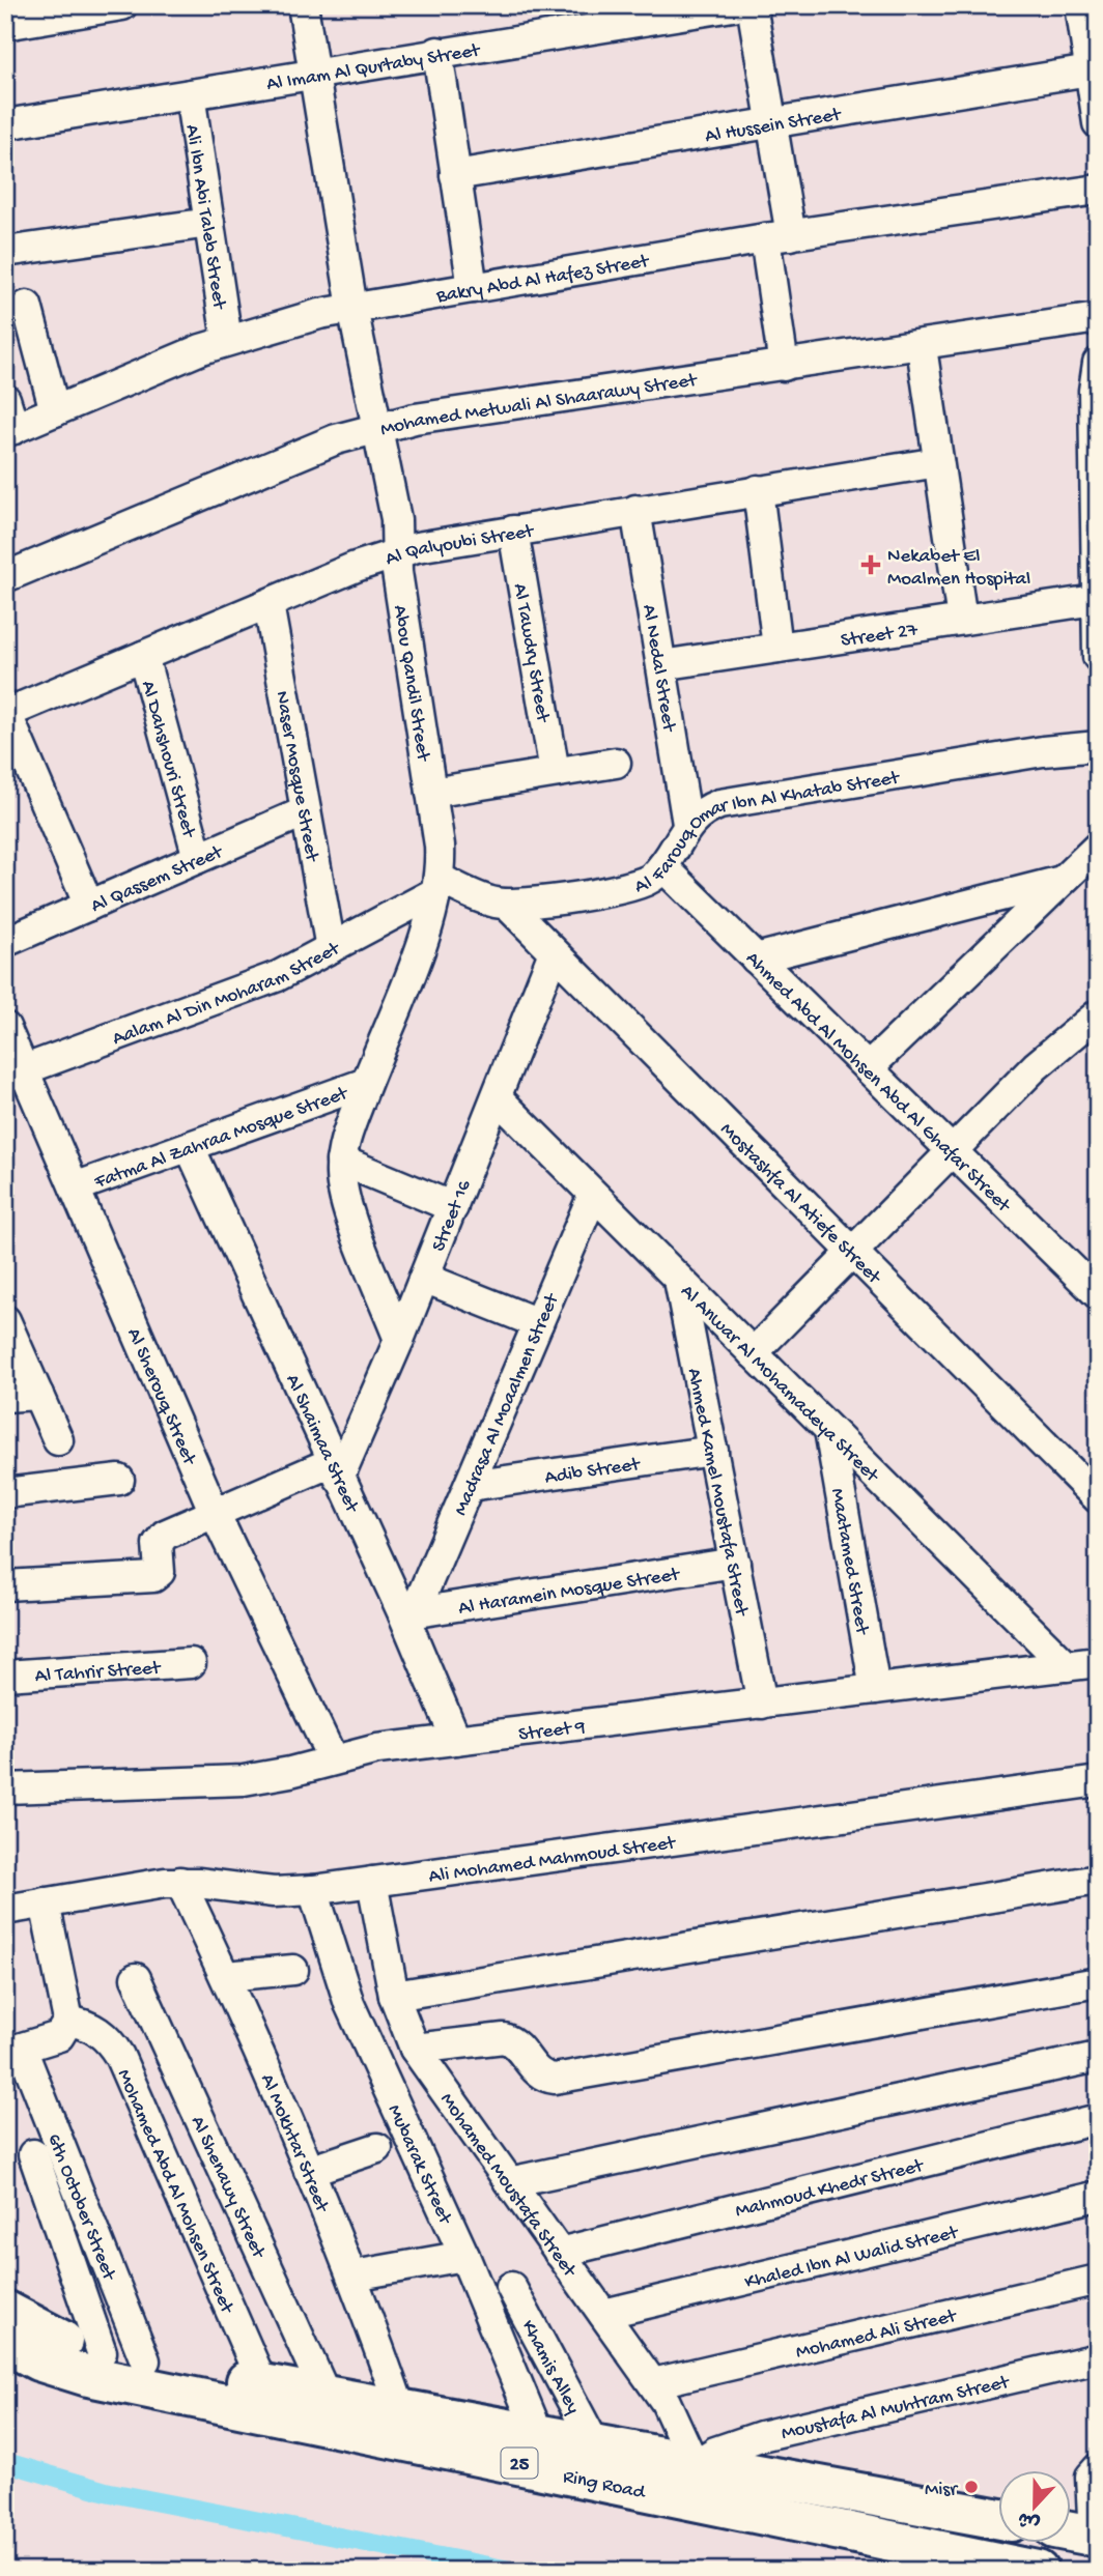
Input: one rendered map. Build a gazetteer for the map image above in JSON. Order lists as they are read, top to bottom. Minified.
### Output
{"streets":{"highway":["25","Ring Road"],"street":["Al Imam Al Qurtaby Street","Al Hussein Street","Ali Ibn Abi Taleb Street","Bakry Abd Al Hafez Street","Mohamed Metwali Al Shaarawy Street","Al Qalyoubi Street","Street 27","Al Tawdry Street","Al Nedal Street","Abou Qandil Street","Al Dahshouri Street","Naser Mosque Street","Al Farouq Omar Ibn Al Khatab Street","Al Qassem Street","Aalam Al Din Moharam Street","Ahmed Abd Al Mohsen Abd Al Ghafar Street","Fatma Al Zahraa Mosque Street","Mostashfa Al Atiefe Street","Street 16","Al Anwar Al Mohamadeya Street","Al Sherouq Street","Madrasa Al Moaalmen Street","Al Shaimaa Street","Adib Street","Ahmed Kamel Moustafa Street","Maatamed Street","Al Haramein Mosque Street","Al Tahrir Street","Street 9","Ali Mohamed Mahmoud Street","Al Mokhtar Street","Mubarak Street","Mohamed Moustafa Street","Mahmoud Khedr Street","Al Shenawy Street","Mohamed Abd Al Mohsen Street","6th October Street","Khaled Ibn Al Walid Street","Mohamed Ali Street","Khamis Alley","Moustafa Al Muhtram Street"]},"crossings":[["Al Imam Al Qurtaby Street","Ali Ibn Abi Taleb Street"],["Al Imam Al Qurtaby Street","Abou Qandil Street"],["Ali Ibn Abi Taleb Street","Bakry Abd Al Hafez Street"],["Bakry Abd Al Hafez Street","Abou Qandil Street"],["Mohamed Metwali Al Shaarawy Street","Abou Qandil Street"],["Al Qalyoubi Street","Al Tawdry Street"],["Al Qalyoubi Street","Al Nedal Street"],["Al Qalyoubi Street","Abou Qandil Street"],["Al Qalyoubi Street","Al Dahshouri Street"],["Al Qalyoubi Street","Naser Mosque Street"],["Street 27","Al Nedal Street"],["Al Nedal Street","Al Farouq Omar Ibn Al Khatab Street"],["Abou Qandil Street","Al Farouq Omar Ibn Al Khatab Street"],["Abou Qandil Street","Aalam Al Din Moharam Street"],["Abou Qandil Street","Fatma Al Zahraa Mosque Street"],["Abou Qandil Street","Street 16"],["Al Dahshouri Street","Al Qassem Street"],["Naser Mosque Street","Al Qassem Street"],["Naser Mosque Street","Aalam Al Din Moharam Street"],["Al Farouq Omar Ibn Al Khatab Street","Aalam Al Din Moharam Street"],["Al Farouq Omar Ibn Al Khatab Street","Ahmed Abd Al Mohsen Abd Al Ghafar Street"],["Al Farouq Omar Ibn Al Khatab Street","Mostashfa Al Atiefe Street"],["Aalam Al Din Moharam Street","Al Sherouq Street"],["Fatma Al Zahraa Mosque Street","Al Sherouq Street"],["Fatma Al Zahraa Mosque Street","Al Shaimaa Street"],["Mostashfa Al Atiefe Street","Street 16"],["Street 16","Al Anwar Al Mohamadeya Street"],["Street 16","Al Shaimaa Street"],["Al Anwar Al Mohamadeya Street","Madrasa Al Moaalmen Street"],["Al Anwar Al Mohamadeya Street","Ahmed Kamel Moustafa Street"],["Al Anwar Al Mohamadeya Street","Maatamed Street"],["Al Anwar Al Mohamadeya Street","Street 9"],["Al Sherouq Street","Street 9"],["Madrasa Al Moaalmen Street","Al Shaimaa Street"],["Madrasa Al Moaalmen Street","Adib Street"],["Madrasa Al Moaalmen Street","Al Haramein Mosque Street"],["Al Shaimaa Street","Al Haramein Mosque Street"],["Al Shaimaa Street","Street 9"],["Adib Street","Ahmed Kamel Moustafa Street"],["Ahmed Kamel Moustafa Street","Al Haramein Mosque Street"],["Ahmed Kamel Moustafa Street","Street 9"],["Maatamed Street","Street 9"],["Ali Mohamed Mahmoud Street","Al Mokhtar Street"],["Ali Mohamed Mahmoud Street","Mubarak Street"],["Ali Mohamed Mahmoud Street","Mohamed Moustafa Street"],["Al Mokhtar Street","Ring Road"],["Mubarak Street","Ring Road"],["Mohamed Moustafa Street","Mahmoud Khedr Street"],["Mohamed Moustafa Street","Khaled Ibn Al Walid Street"],["Mohamed Moustafa Street","Mohamed Ali Street"],["Mohamed Moustafa Street","Moustafa Al Muhtram Street"],["Mohamed Moustafa Street","Ring Road"],["Al Shenawy Street","Ring Road"],["Mohamed Abd Al Mohsen Street","Ring Road"],["6th October Street","Ring Road"],["Khamis Alley","Ring Road"],["Moustafa Al Muhtram Street","Ring Road"]],"places":{"health":["Nekabet El Moalmen Hospital"],"other":["Misr"]},"north":"bottom"}
